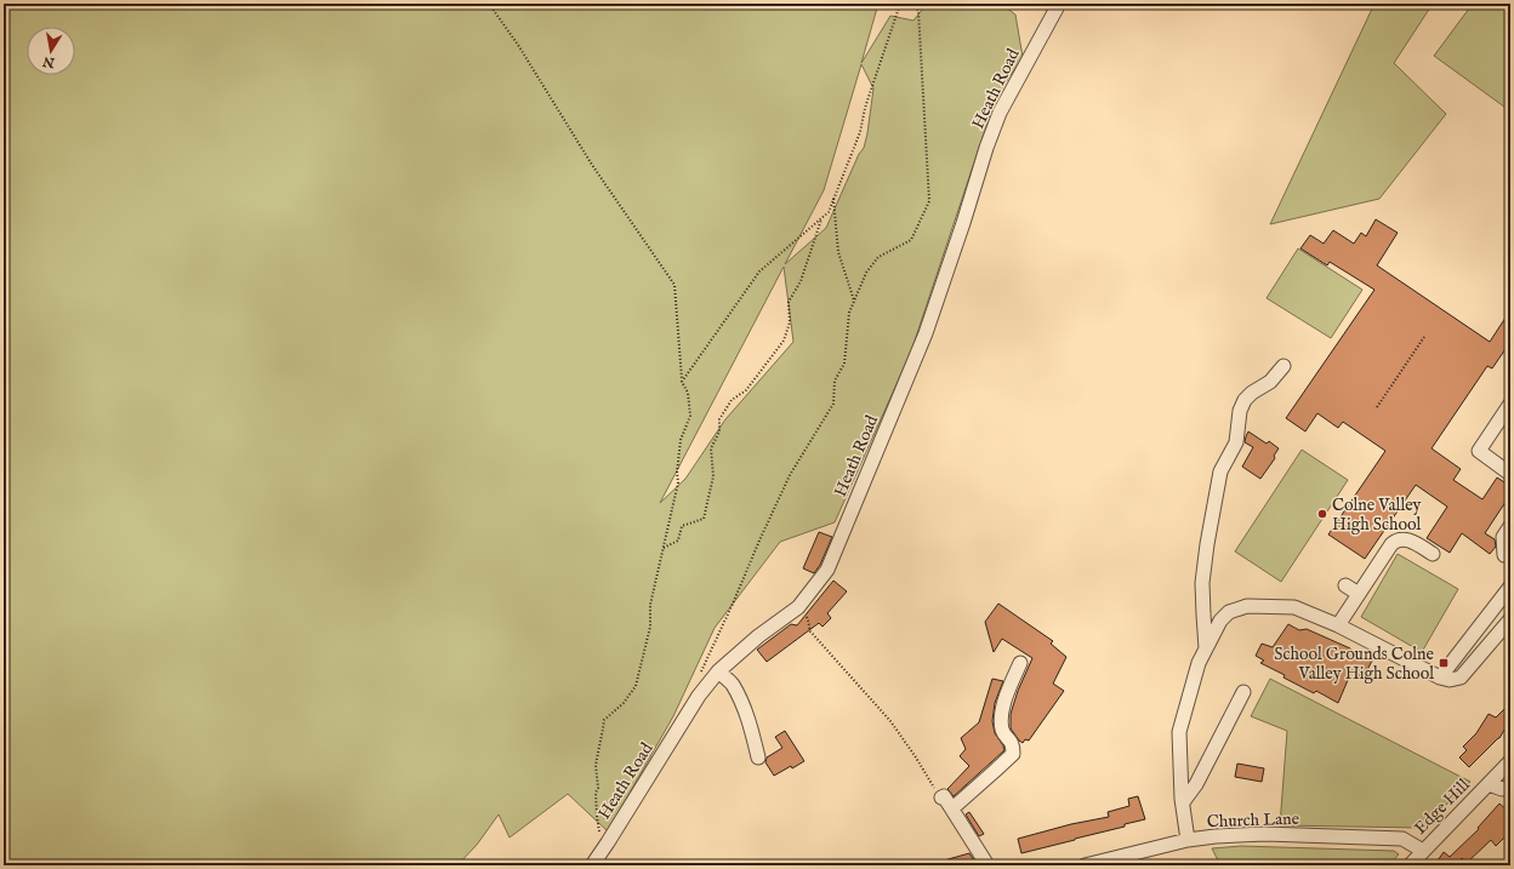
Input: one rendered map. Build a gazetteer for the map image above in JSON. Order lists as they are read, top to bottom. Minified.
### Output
{"streets":{"street":["Heath Road","Edge Hill","Church Lane"]},"crossings":[["Edge Hill","Church Lane"]],"places":{"other":["Colne Valley High School"],"transit":["School Grounds Colne Valley High School"]},"north":"bottom"}
